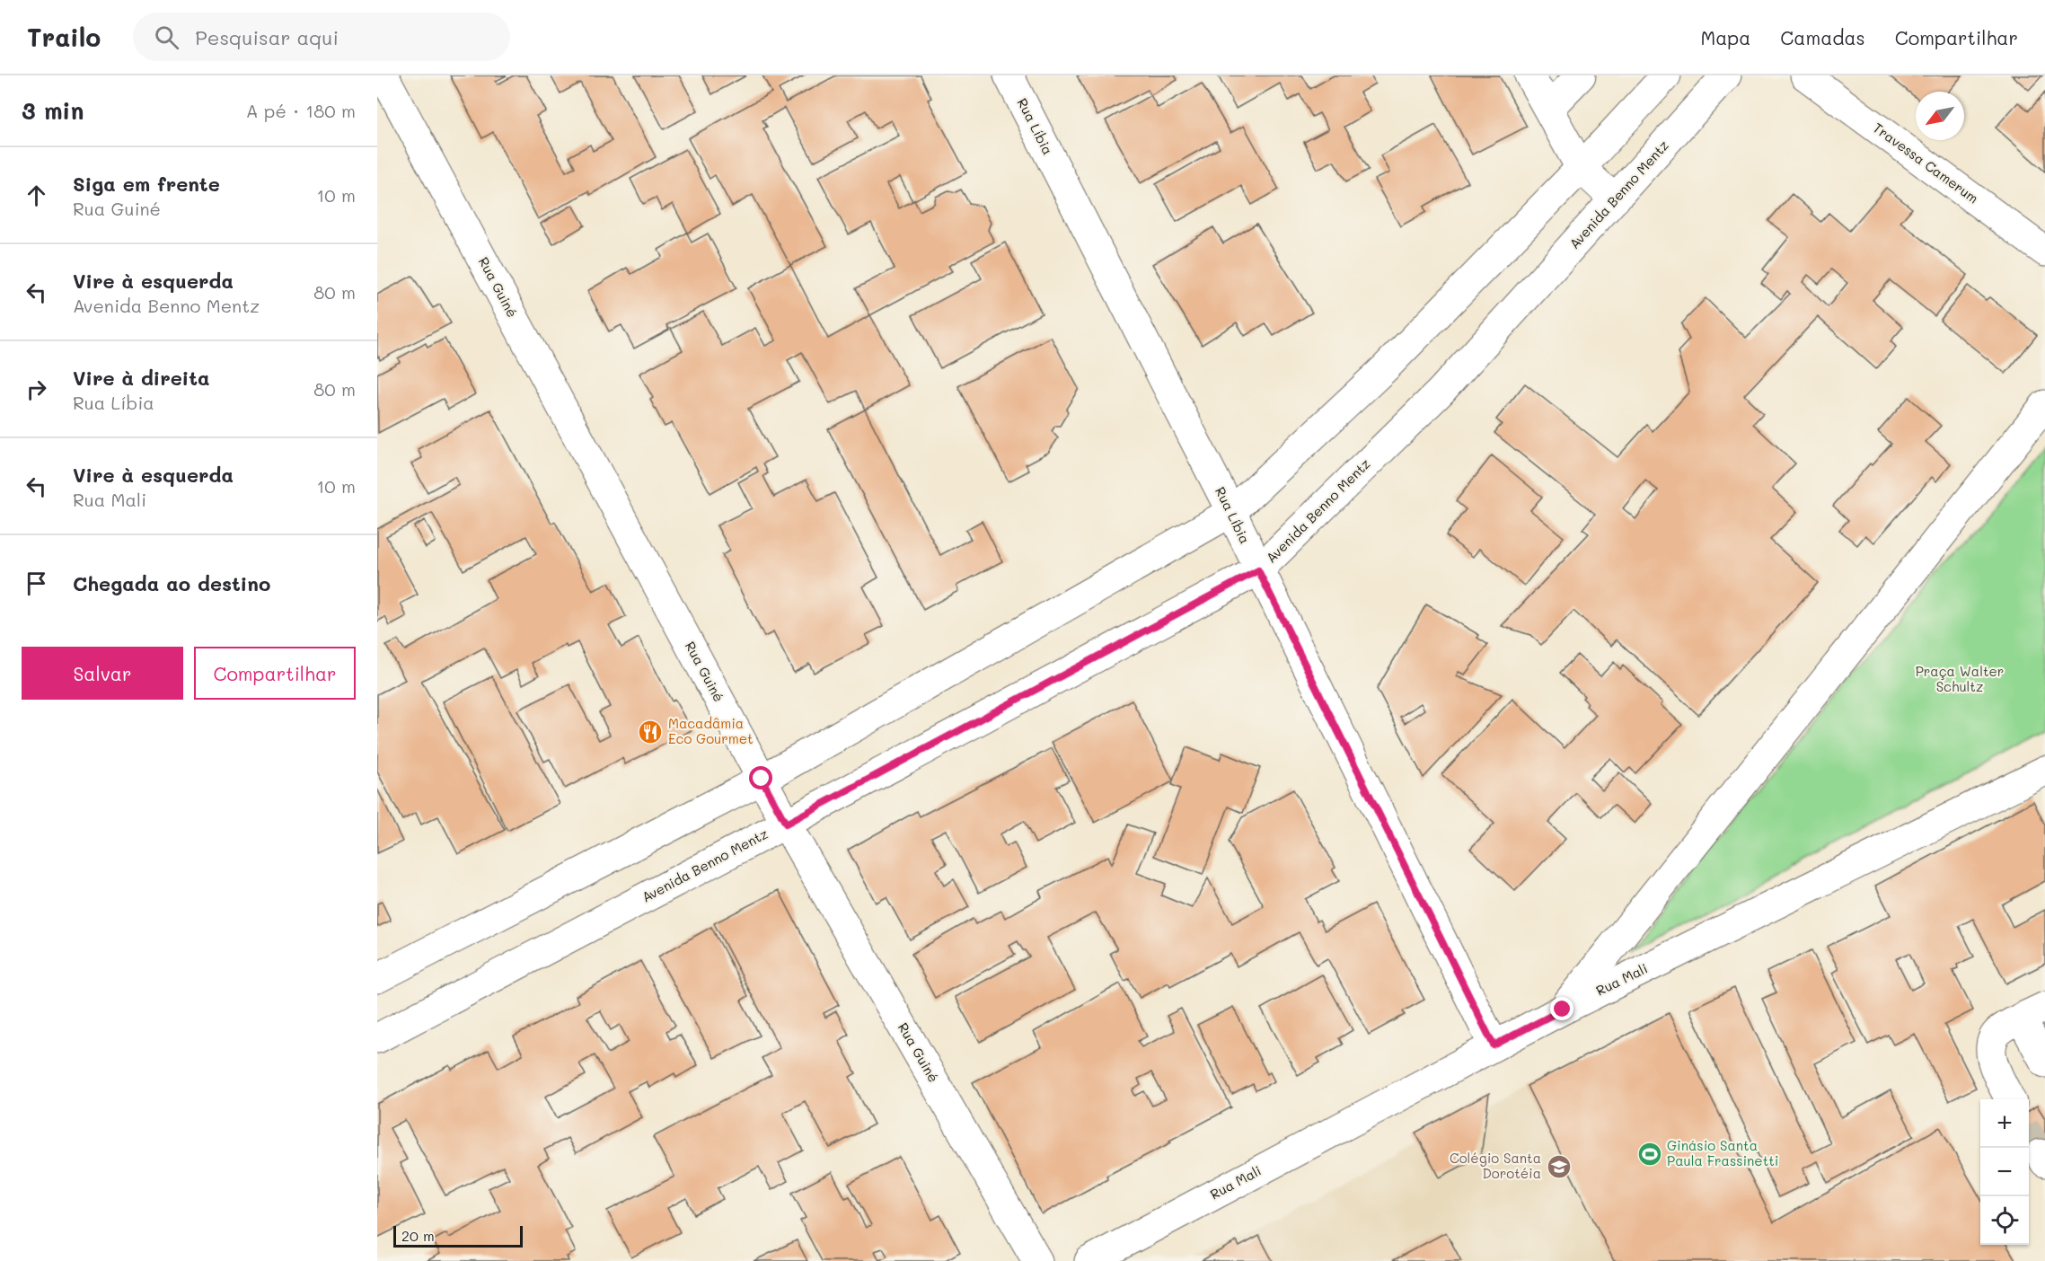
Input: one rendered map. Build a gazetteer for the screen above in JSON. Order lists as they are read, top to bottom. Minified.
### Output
{"streets":{"street":["Rua Líbia","Travessa Camerum","Avenida Benno Mentz","Rua Guiné","Rua Mali"]},"crossings":[["Rua Líbia","Avenida Benno Mentz"],["Rua Líbia","Rua Mali"],["Avenida Benno Mentz","Rua Guiné"]],"parks":["Praça Walter Schultz"],"places":{"restaurant":["Macadâmia Eco Gourmet"],"sports":["Ginásio Santa Paula Frassinetti"],"school or university":["Colégio Santa Dorotéia"]},"scale_bar":"20 m","north":"bottom left","page":{"header":"Trailo","search":"Pesquisar aqui","nav":["Mapa","Camadas","Compartilhar"],"heading":["3 min","A pé · 180 m"],"list":[["Siga em frente","Rua Guiné","10 m"],["Vire à esquerda","Avenida Benno Mentz","80 m"],["Vire à direita","Rua Líbia","80 m"],["Vire à esquerda","Rua Mali","10 m"],"Chegada ao destino"],"buttons":["Salvar","Compartilhar"],"map_buttons":["+","−"],"scale":"20 m"}}
